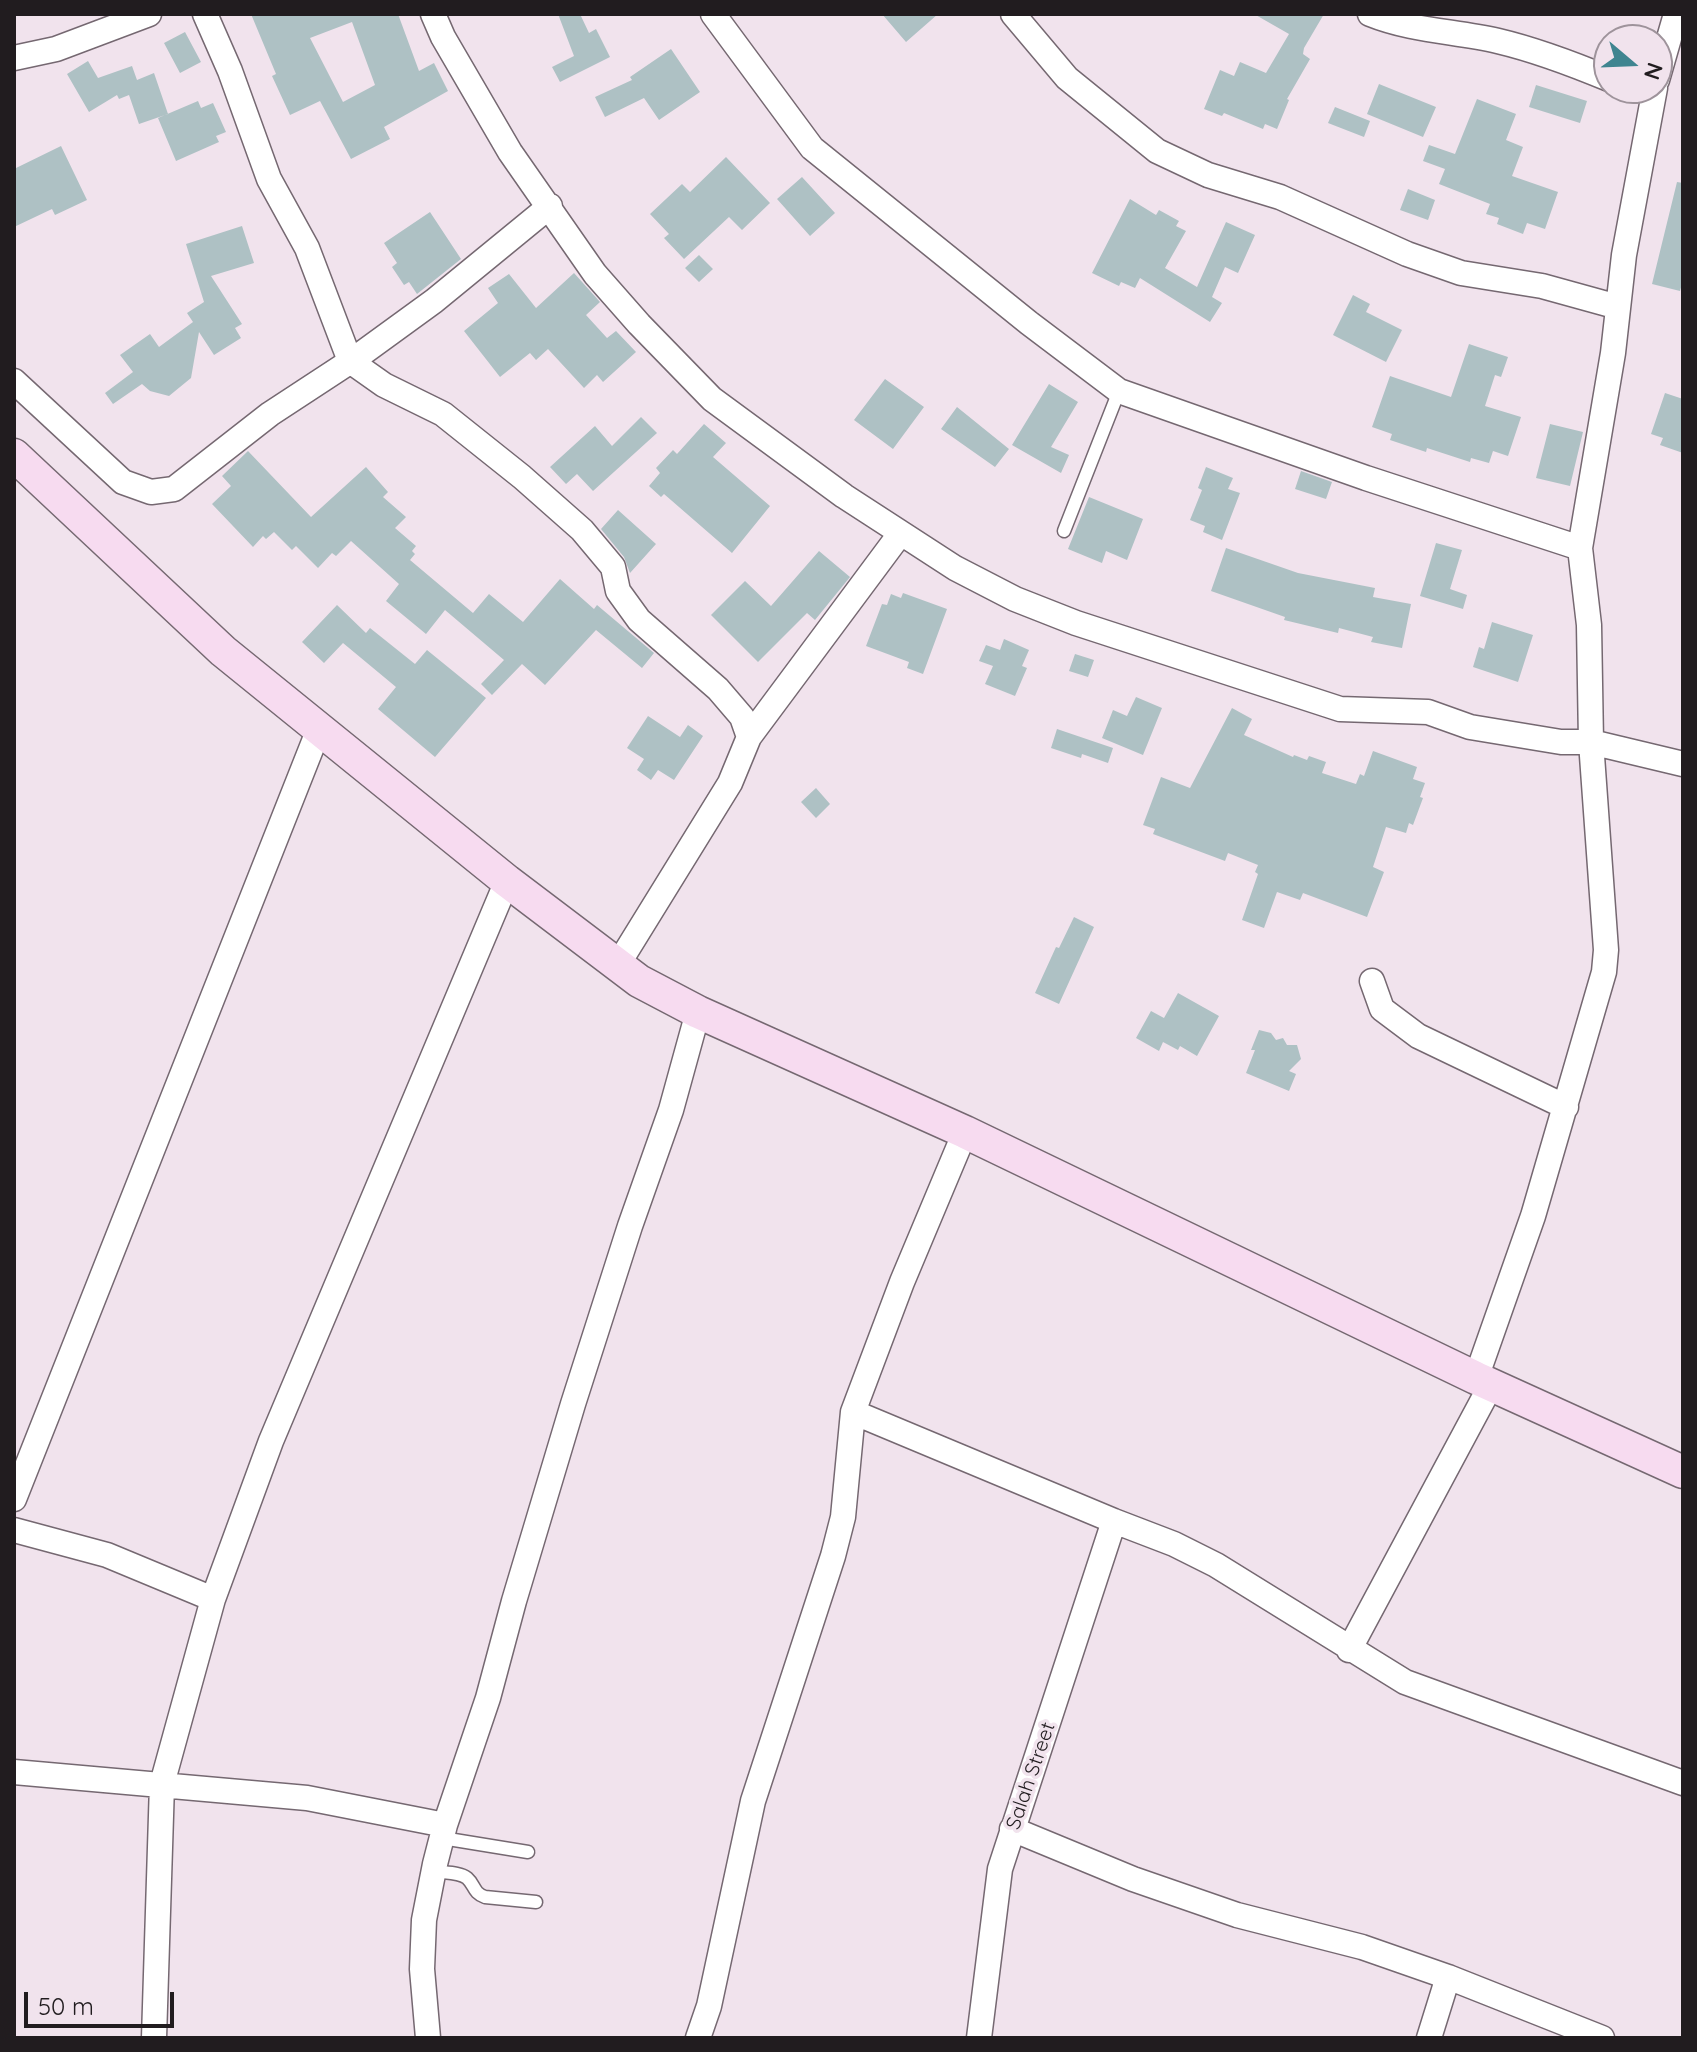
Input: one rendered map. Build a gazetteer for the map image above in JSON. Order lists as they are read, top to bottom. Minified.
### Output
{"streets":{"street":["Salah Street"]},"scale_bar":"50 m","north":"right"}
